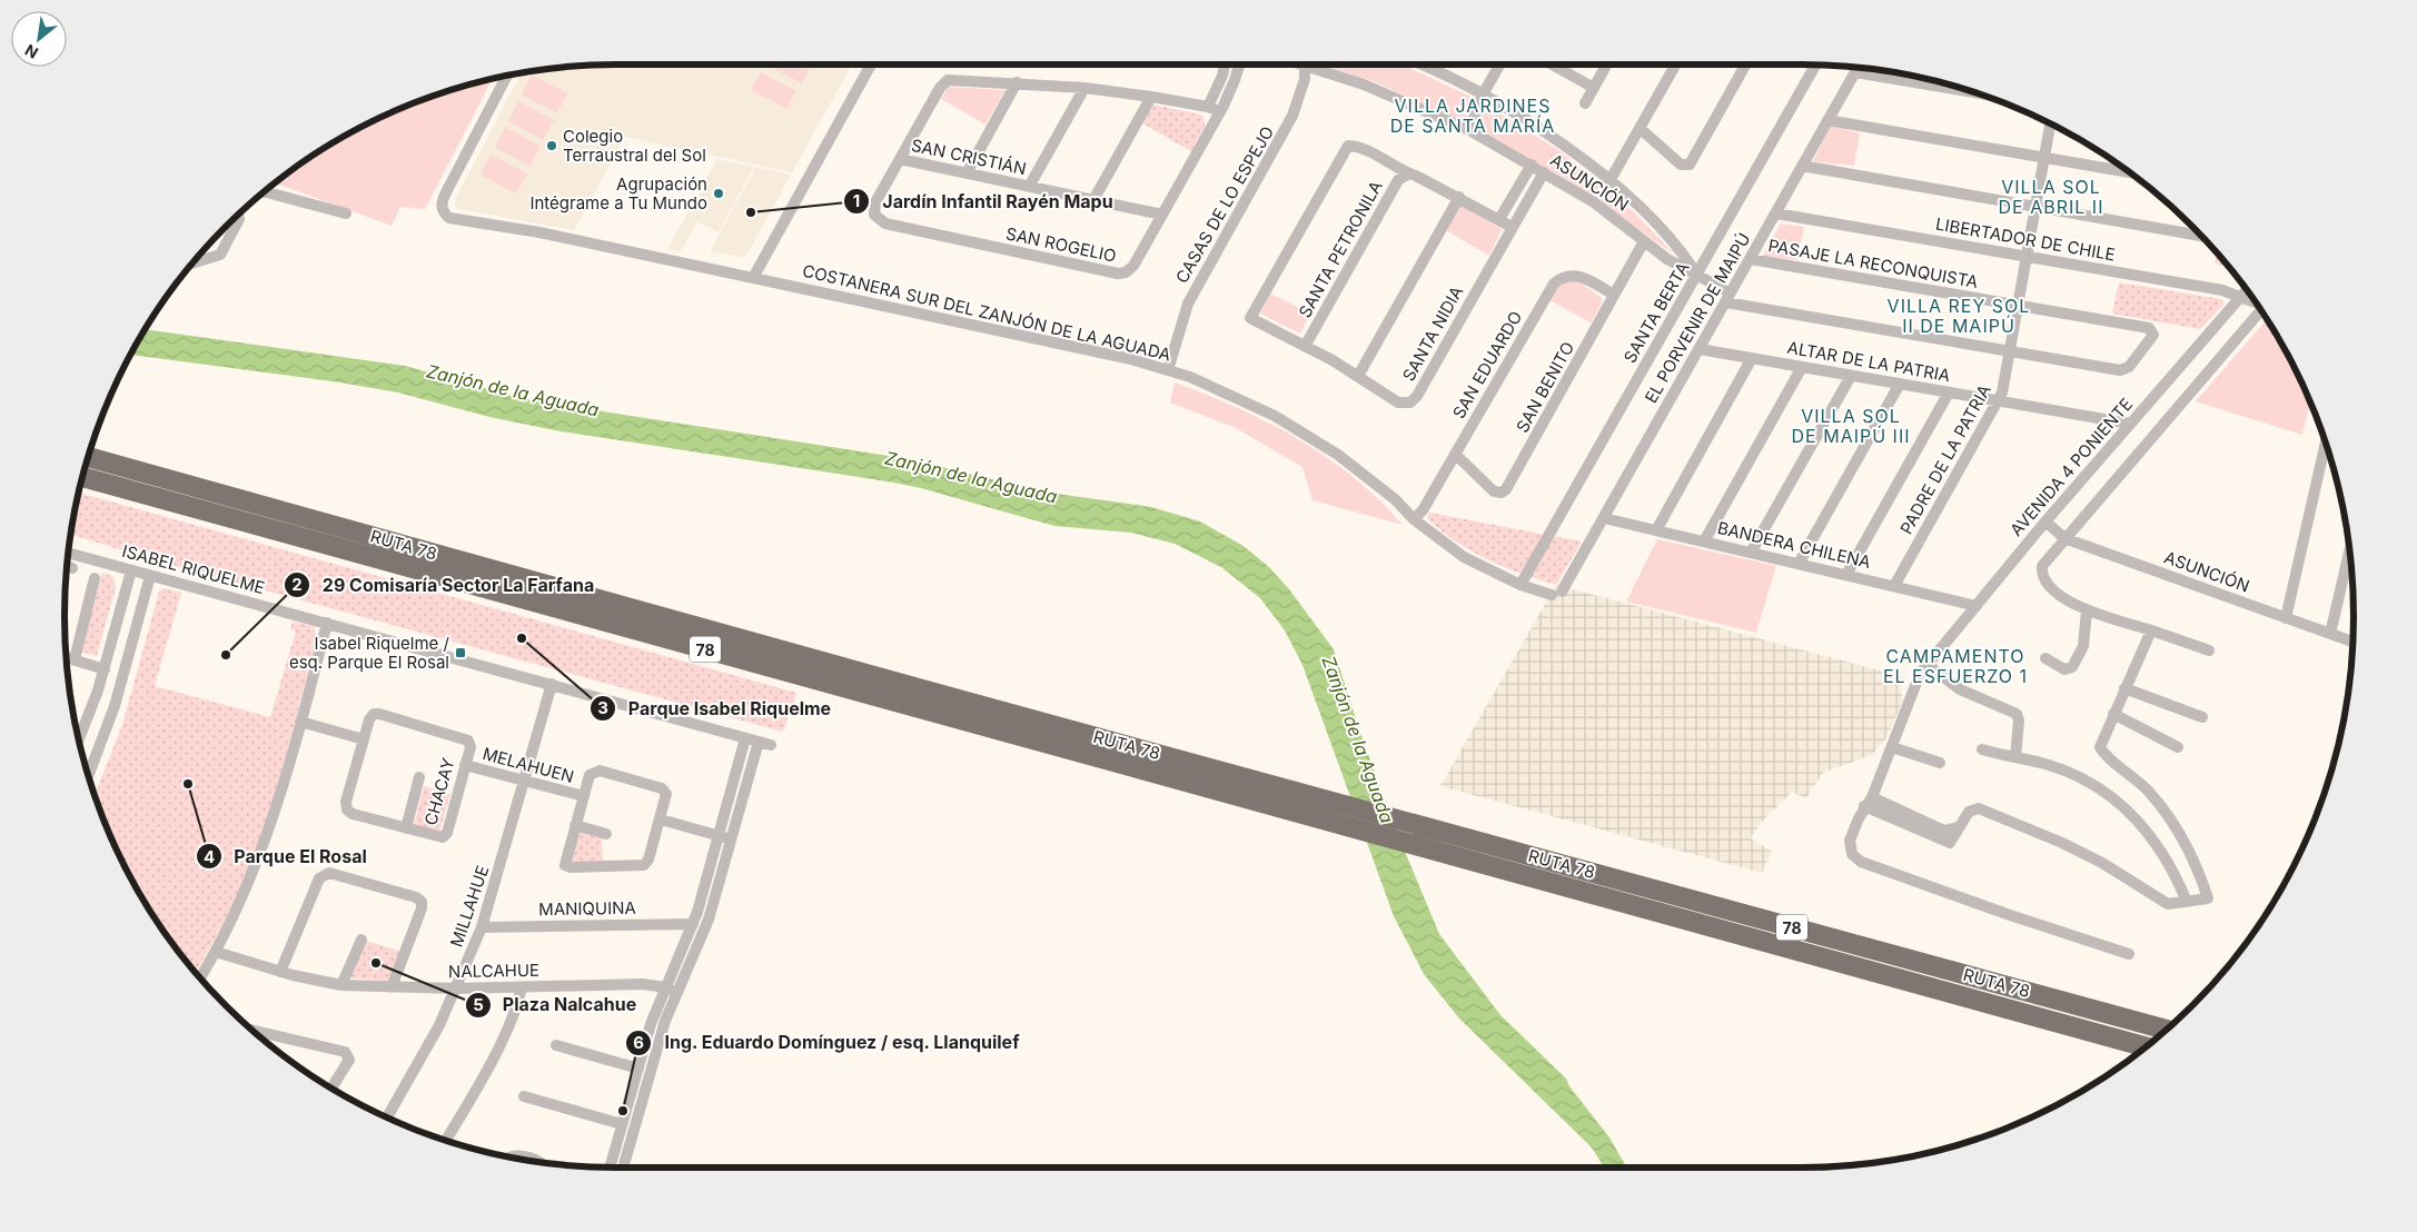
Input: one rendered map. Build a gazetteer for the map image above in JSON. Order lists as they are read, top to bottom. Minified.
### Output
{"streets":{"highway":["RUTA 78","78"],"street":["SAN CRISTIÁN","ASUNCIÓN","CASAS DE LO ESPEJO","LIBERTADOR DE CHILE","SAN ROGELIO","SANTA PETRONILA","PASAJE LA RECONQUISTA","COSTANERA SUR DEL ZANJÓN DE LA AGUADA","SANTA BERTA","EL PORVENIR DE MAIPÚ","SANTA NIDIA","ALTAR DE LA PATRIA","SAN EDUARDO","SAN BENITO","PADRE DE LA PATRIA","AVENIDA 4 PONIENTE","BANDERA CHILENA","ISABEL RIQUELME","MELAHUEN","CHACAY","MILLAHUE","MANIQUINA","NALCAHUE"]},"crossings":[["SAN CRISTIÁN","SAN ROGELIO"],["ASUNCIÓN","SANTA BERTA"],["ASUNCIÓN","SANTA NIDIA"],["ASUNCIÓN","SAN BENITO"],["ASUNCIÓN","AVENIDA 4 PONIENTE"],["CASAS DE LO ESPEJO","COSTANERA SUR DEL ZANJÓN DE LA AGUADA"],["LIBERTADOR DE CHILE","EL PORVENIR DE MAIPÚ"],["LIBERTADOR DE CHILE","PADRE DE LA PATRIA"],["LIBERTADOR DE CHILE","AVENIDA 4 PONIENTE"],["SANTA PETRONILA","SANTA NIDIA"],["PASAJE LA RECONQUISTA","EL PORVENIR DE MAIPÚ"],["PASAJE LA RECONQUISTA","PADRE DE LA PATRIA"],["COSTANERA SUR DEL ZANJÓN DE LA AGUADA","SANTA BERTA"],["COSTANERA SUR DEL ZANJÓN DE LA AGUADA","EL PORVENIR DE MAIPÚ"],["COSTANERA SUR DEL ZANJÓN DE LA AGUADA","SAN EDUARDO"],["EL PORVENIR DE MAIPÚ","ALTAR DE LA PATRIA"],["EL PORVENIR DE MAIPÚ","BANDERA CHILENA"],["ALTAR DE LA PATRIA","PADRE DE LA PATRIA"],["ALTAR DE LA PATRIA","AVENIDA 4 PONIENTE"],["SAN EDUARDO","SAN BENITO"],["PADRE DE LA PATRIA","BANDERA CHILENA"],["AVENIDA 4 PONIENTE","BANDERA CHILENA"],["ISABEL RIQUELME","MILLAHUE"],["MELAHUEN","CHACAY"],["MELAHUEN","MILLAHUE"],["MILLAHUE","MANIQUINA"],["MILLAHUE","NALCAHUE"]],"districts":["VILLA JARDINES DE SANTA MARÍA","VILLA SOL DE ABRIL II","VILLA REY SOL II DE MAIPÚ","VILLA SOL DE MAIPÚ III","CAMPAMENTO EL ESFUERZO 1"],"water":["Zanjón de la Aguada"],"places":{"other":["Colegio Terraustral del Sol","Agrupación Intégrame a Tu Mundo","Jardín Infantil Rayén Mapu","Parque Isabel Riquelme","29 Comisaría Sector La Farfana","Parque El Rosal","Plaza Nalcahue","Ing. Eduardo Domínguez / esq. Llanquilef"],"transit":["Isabel Riquelme / esq. Parque El Rosal"]},"north":"bottom left"}
